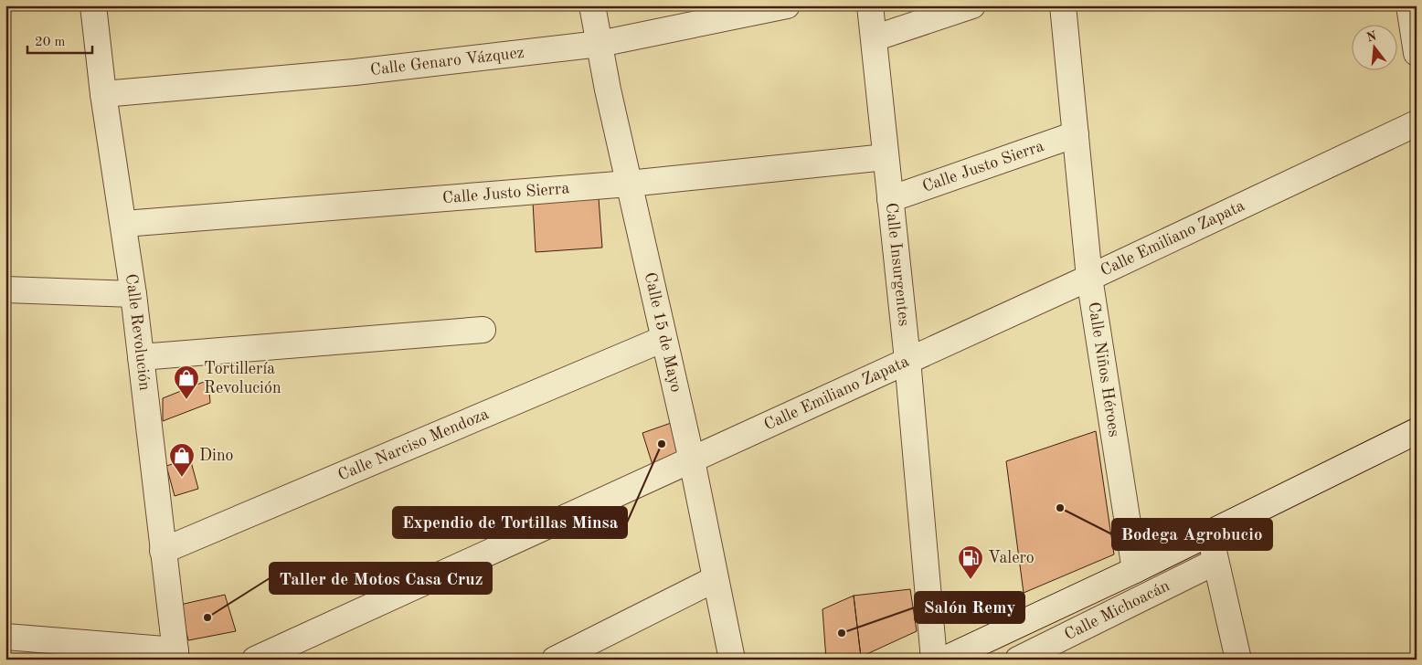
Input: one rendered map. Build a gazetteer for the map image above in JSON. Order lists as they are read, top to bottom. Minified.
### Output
{"streets":{"street":["Calle Genaro Vázquez","Calle Justo Sierra","Calle Emiliano Zapata","Calle Insurgentes","Calle Revolución","Calle 15 de Mayo","Calle Niños Héroes","Calle Narciso Mendoza","Calle Michoacán"]},"crossings":[["Calle Genaro Vázquez","Calle Revolución"],["Calle Genaro Vázquez","Calle 15 de Mayo"],["Calle Justo Sierra","Calle Insurgentes"],["Calle Justo Sierra","Calle Revolución"],["Calle Justo Sierra","Calle 15 de Mayo"],["Calle Justo Sierra","Calle Niños Héroes"],["Calle Emiliano Zapata","Calle Insurgentes"],["Calle Emiliano Zapata","Calle 15 de Mayo"],["Calle Emiliano Zapata","Calle Niños Héroes"],["Calle Revolución","Calle Narciso Mendoza"],["Calle 15 de Mayo","Calle Narciso Mendoza"]],"places":{"shop":["Tortillería Revolución","Dino"],"other":["Expendio de Tortillas Minsa","Bodega Agrobucio","Taller de Motos Casa Cruz","Salón Remy"],"fuel station":["Valero"]},"scale_bar":"20 m","north":"top"}
